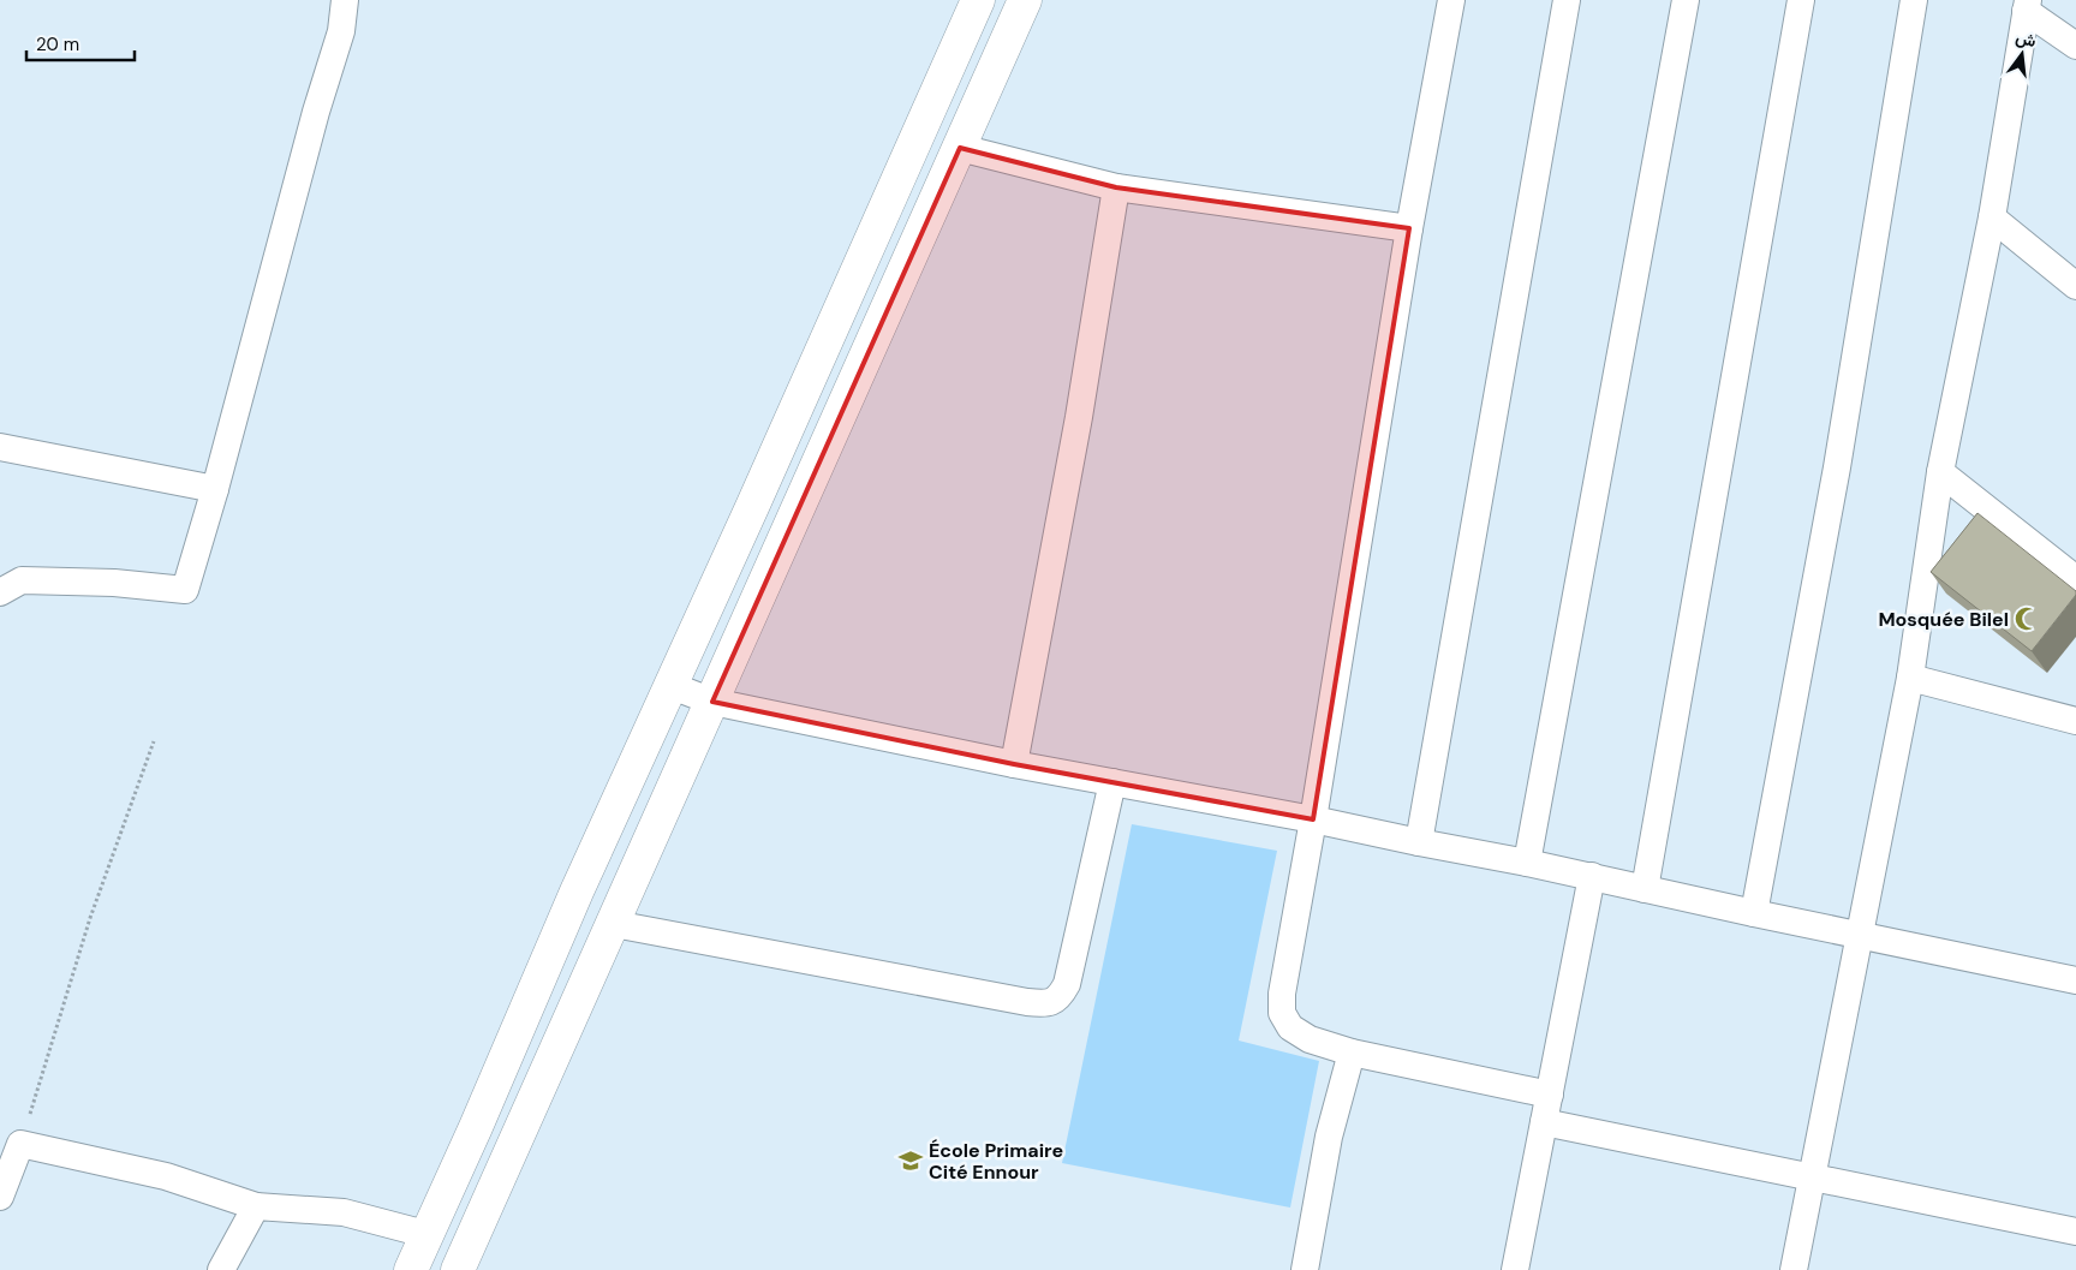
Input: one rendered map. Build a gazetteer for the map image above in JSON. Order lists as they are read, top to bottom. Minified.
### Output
{"places":{"mosque":["Mosquée Bilel"],"school or university":["École Primaire Cité Ennour"]},"scale_bar":"20 m","north":"top"}
